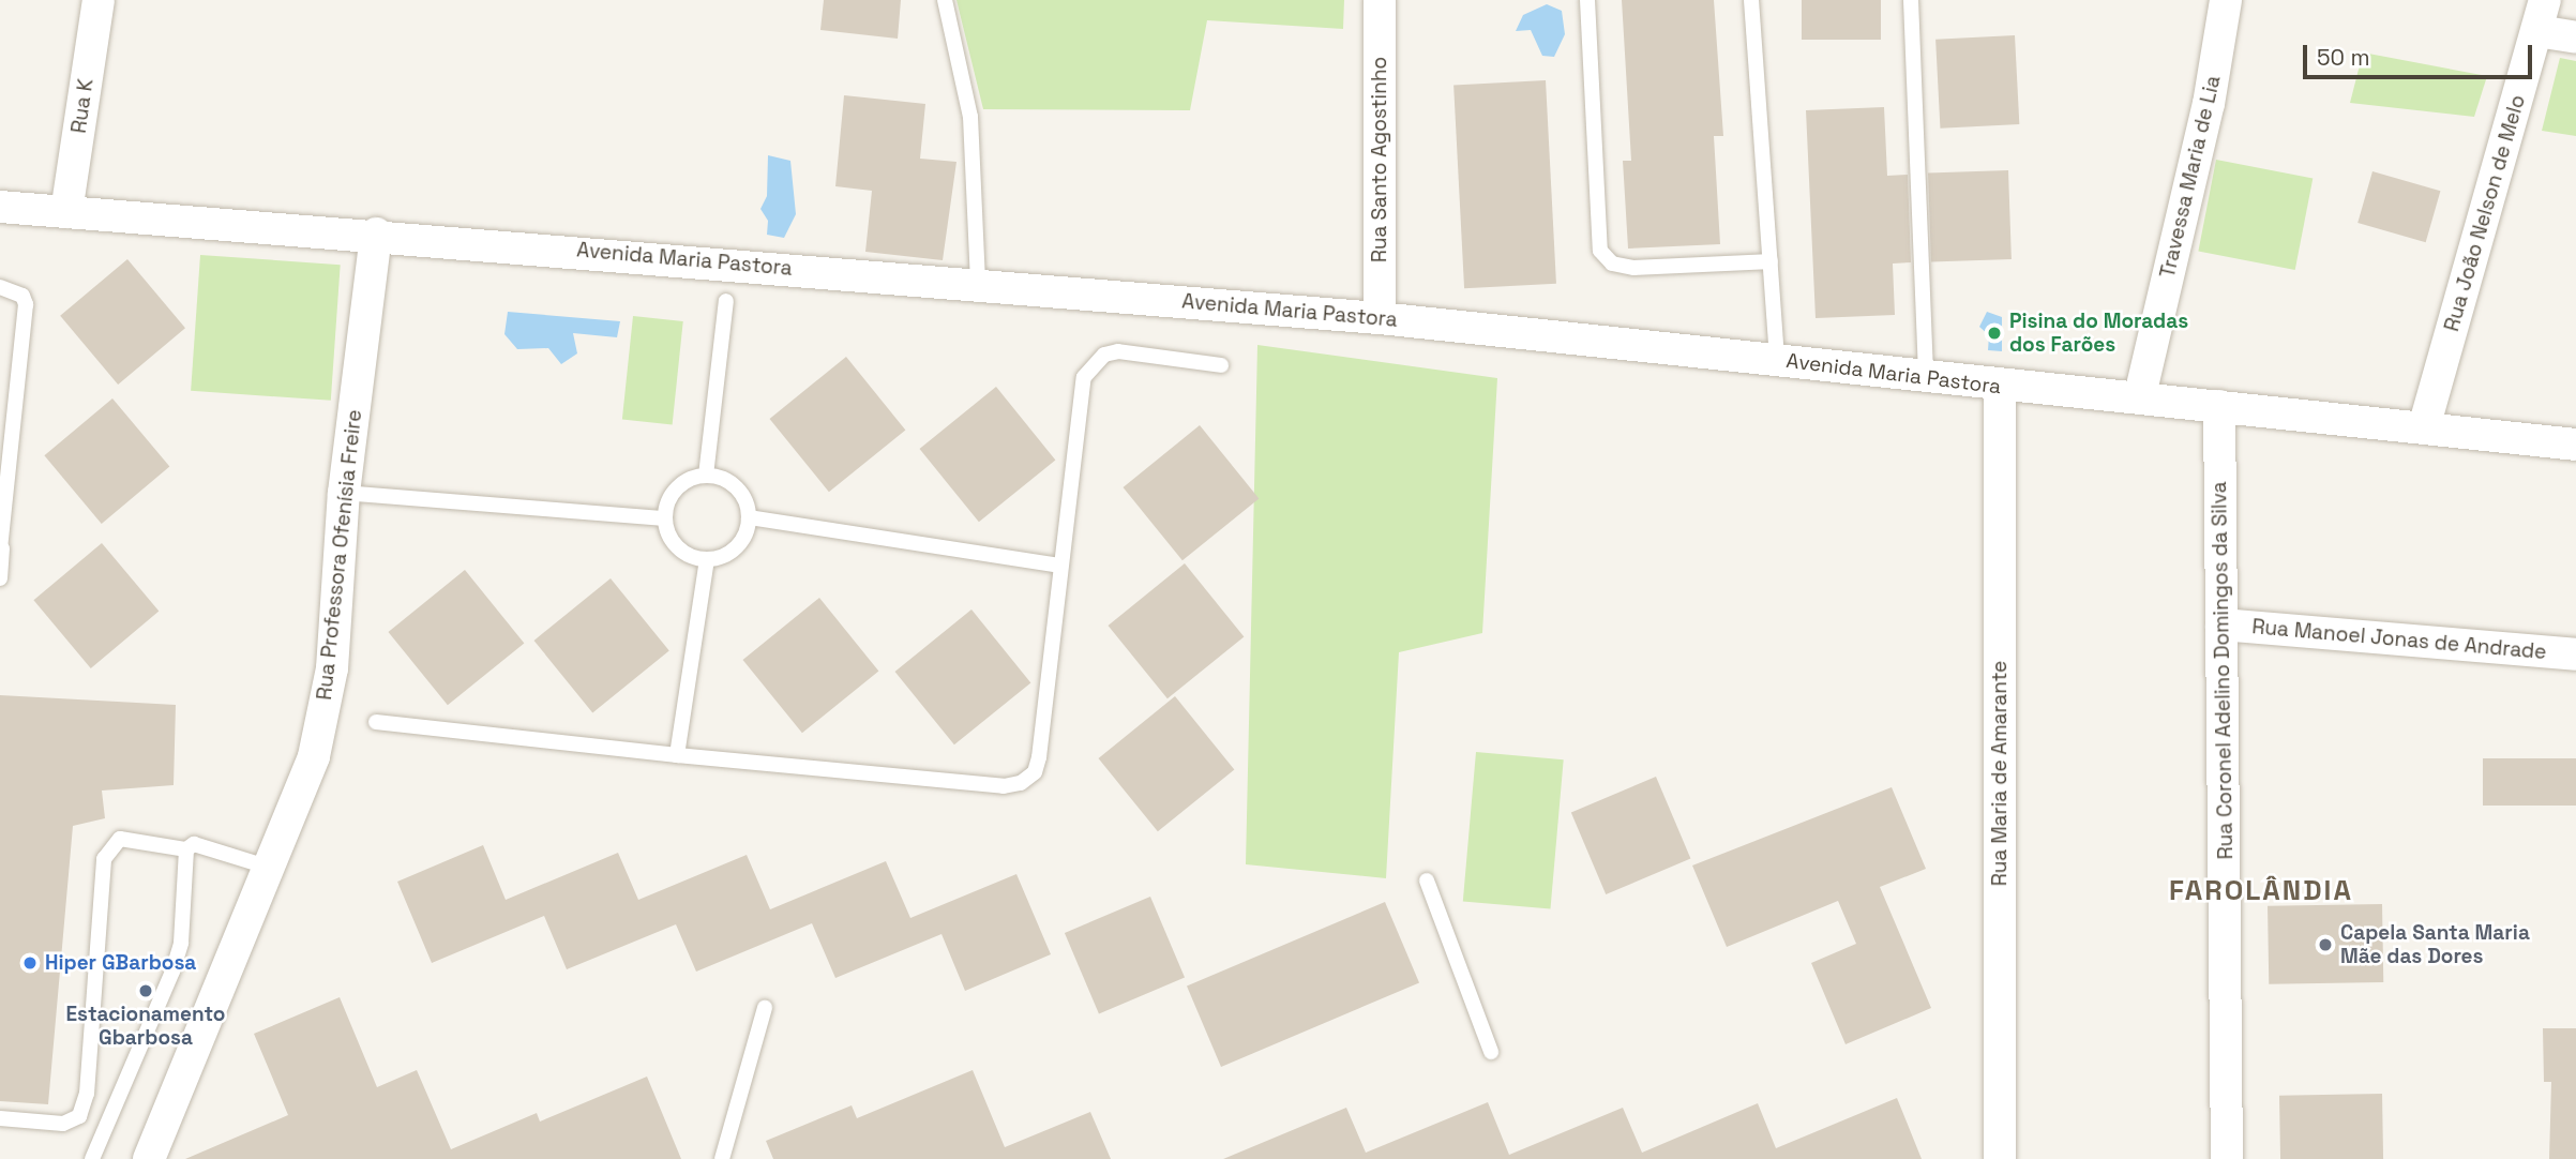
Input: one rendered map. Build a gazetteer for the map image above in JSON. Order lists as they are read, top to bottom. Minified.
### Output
{"streets":{"street":["Rua K","Rua Santo Agostinho","Travessa Maria de Lia","Rua João Nelson de Melo","Avenida Maria Pastora","Rua Professora Ofenísia Freire","Rua Manoel Jonas de Andrade","Rua Coronel Adelino Domingos da Silva","Rua Maria de Amarante"]},"crossings":[["Rua K","Avenida Maria Pastora"],["Rua Santo Agostinho","Avenida Maria Pastora"],["Travessa Maria de Lia","Avenida Maria Pastora"],["Rua João Nelson de Melo","Avenida Maria Pastora"],["Avenida Maria Pastora","Rua Professora Ofenísia Freire"],["Avenida Maria Pastora","Rua Coronel Adelino Domingos da Silva"],["Avenida Maria Pastora","Rua Maria de Amarante"],["Rua Manoel Jonas de Andrade","Rua Coronel Adelino Domingos da Silva"]],"districts":["FAROLÂNDIA"],"places":["Pisina do Moradas dos Farões","Capela Santa Maria Mãe das Dores","Hiper GBarbosa","Estacionamento Gbarbosa"],"scale_bar":"50 m"}
